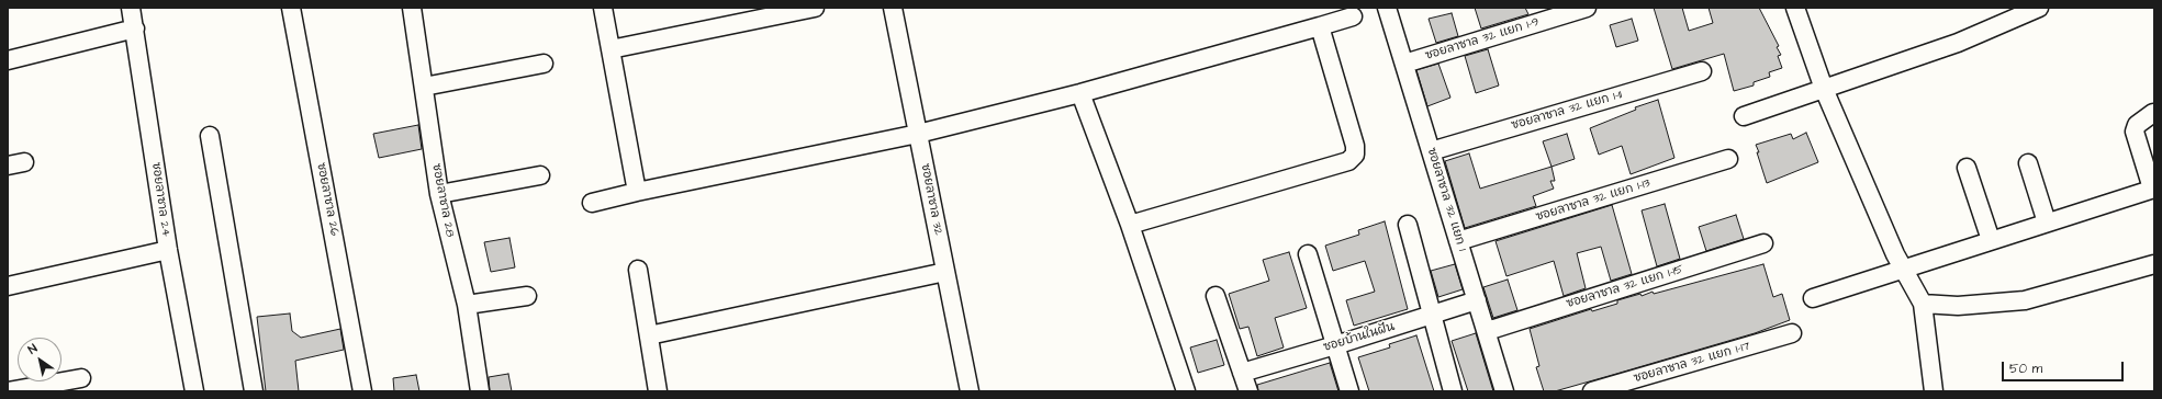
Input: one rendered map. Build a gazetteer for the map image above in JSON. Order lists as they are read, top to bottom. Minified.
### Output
{"streets":{"street":["ซอยลาซาล 32 แยก 1-9","ซอยลาซาล 32 แยก 1-11","ซอยลาซาล 24","ซอยลาซาล 26","ซอยลาซาล 32","ซอยลาซาล 32 แยก 1","ซอยลาซาล 28","ซอยลาซาล 32 แยก 1-13","ซอยลาซาล 32 แยก 1-15","ซอยบ้านในฝัน","ซอยลาซาล 32 แยก 1-17"]},"crossings":[["ซอยลาซาล 32 แยก 1-9","ซอยลาซาล 32 แยก 1"],["ซอยลาซาล 32 แยก 1-11","ซอยลาซาล 32 แยก 1"],["ซอยลาซาล 32 แยก 1","ซอยลาซาล 32 แยก 1-13"],["ซอยลาซาล 32 แยก 1","ซอยลาซาล 32 แยก 1-15"],["ซอยลาซาล 32 แยก 1","ซอยบ้านในฝัน"]],"scale_bar":"50 m","north":"top left"}
